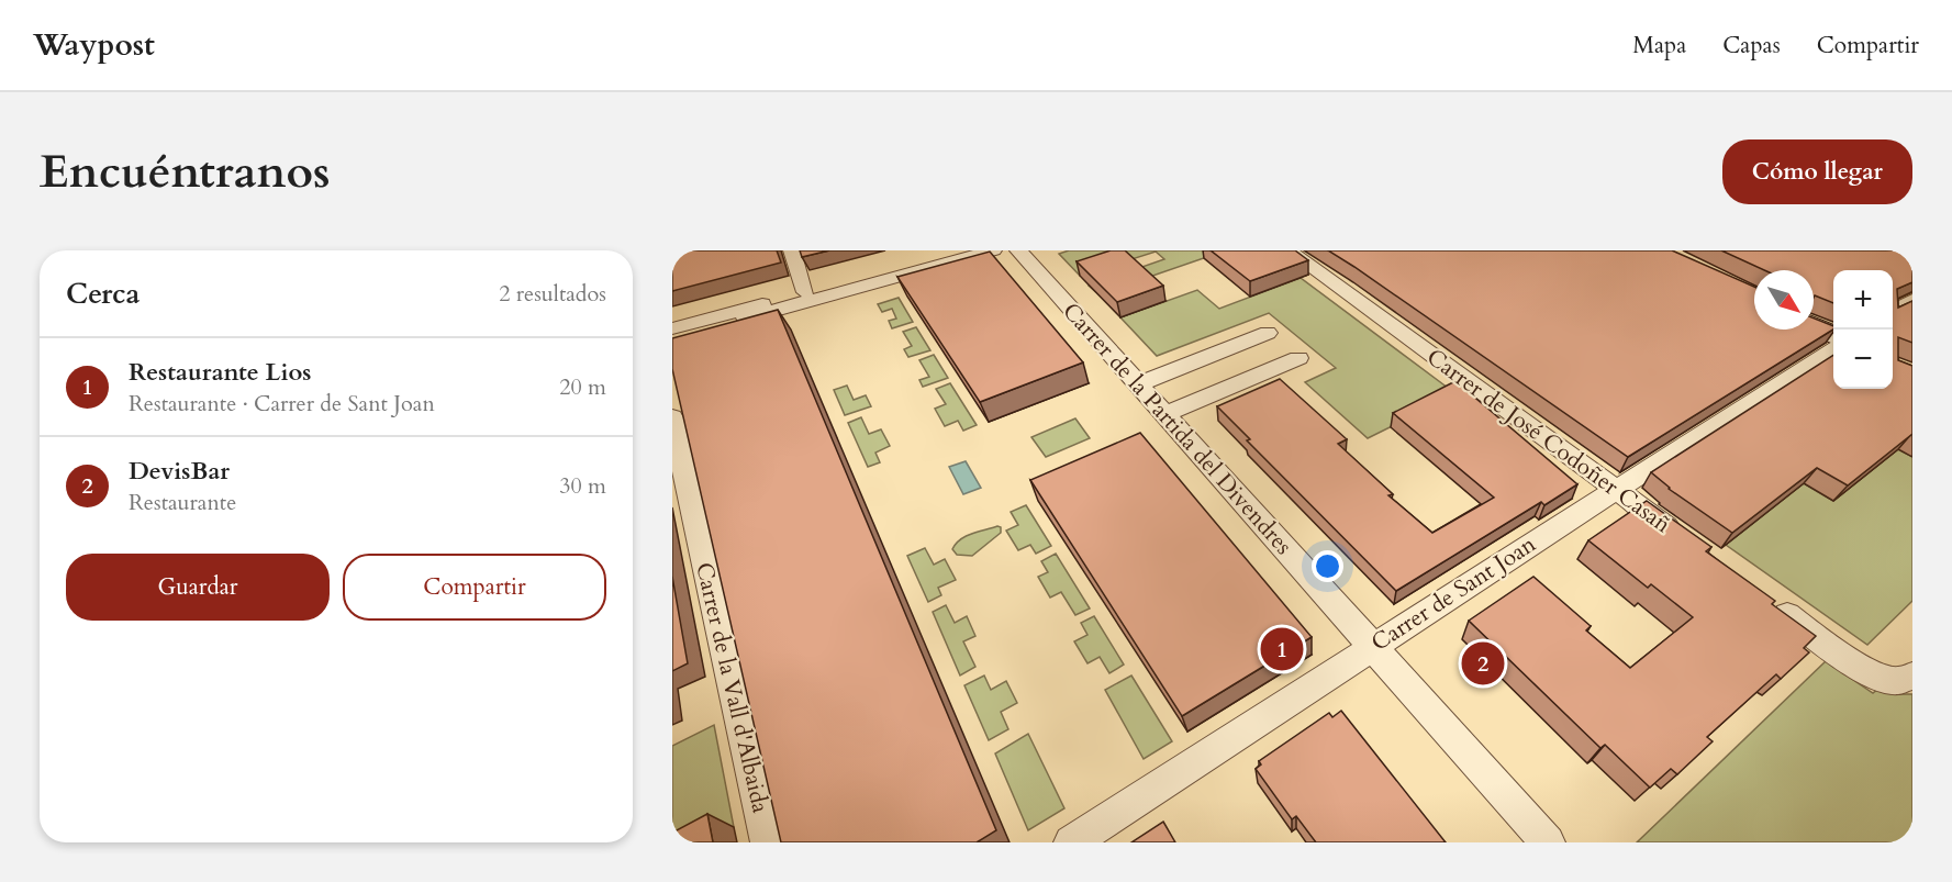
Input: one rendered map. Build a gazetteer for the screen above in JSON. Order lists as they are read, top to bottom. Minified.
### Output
{"streets":{"street":["Carrer de la Partida del Divendres","Carrer de José Codoñer Casañ","Carrer de Sant Joan","Carrer de la Vall d'Albaida"]},"crossings":[["Carrer de la Partida del Divendres","Carrer de Sant Joan"],["Carrer de José Codoñer Casañ","Carrer de Sant Joan"]],"north":"bottom right","page":{"header":"Waypost","nav":["Mapa","Capas","Compartir"],"buttons":["Cómo llegar",["Guardar","Compartir"]],"title":"Encuéntranos","heading":["Cerca","2 resultados"],"map_buttons":["+","−"],"list":[{"mark":"1","name":"Restaurante Lios","note":"Restaurante · Carrer de Sant Joan","value":"20 m"},{"mark":"2","name":"DevisBar","note":"Restaurante","value":"30 m"}],"pins":["1","2"]}}
